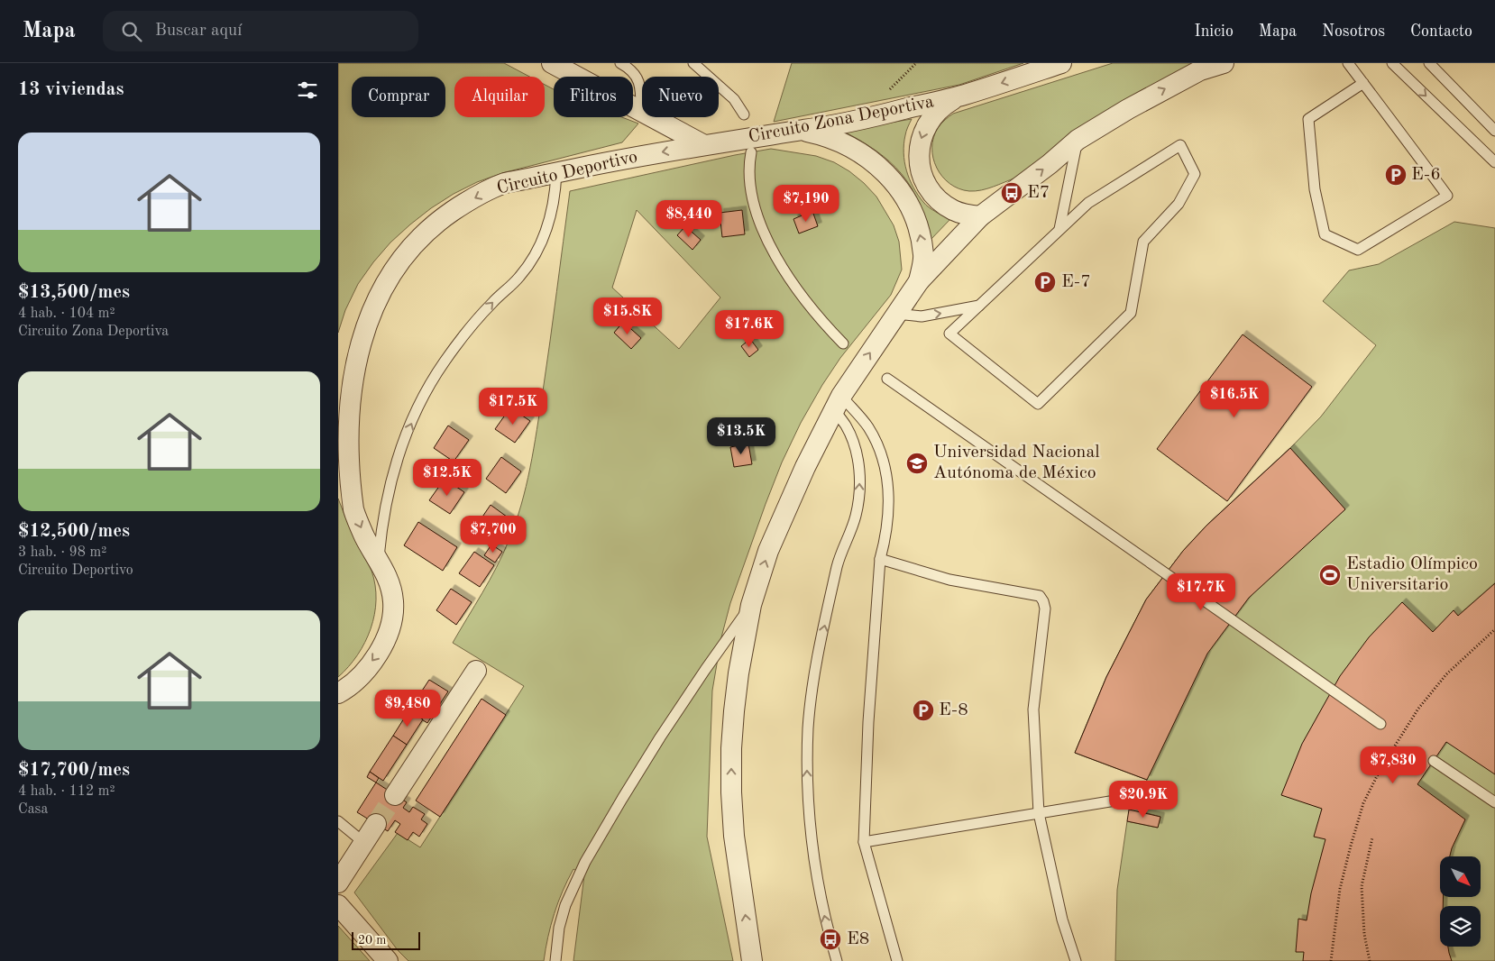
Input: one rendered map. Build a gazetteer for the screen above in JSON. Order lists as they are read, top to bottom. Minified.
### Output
{"streets":{"street":["Circuito Zona Deportiva","Circuito Deportivo"]},"crossings":[["Circuito Zona Deportiva","Circuito Deportivo"]],"one_way":["Circuito Deportivo"],"places":{"parking":["E-6","E-7","E-8"],"bus stop":["E7","E8"],"school or university":["Universidad Nacional Autónoma de México"],"sports":["Estadio Olímpico Universitario"]},"scale_bar":"20 m","north":"bottom right","page":{"header":"Mapa","search":"Buscar aquí","nav":["Inicio","Mapa","Nosotros","Contacto"],"heading":"13 viviendas","chip":["Comprar","Alquilar","Filtros","Nuevo"],"list":[{"name":"$13,500/mes","note":"4 hab. · 104 m² · Circuito Zona Deportiva"},{"name":"$12,500/mes","note":"3 hab. · 98 m² · Circuito Deportivo"},{"name":"$17,700/mes","note":"4 hab. · 112 m² · Casa"}],"price":["$7,190","$8,440","$15.8K","$17.6K","$16.5K","$17.5K","$13.5K","$12.5K","$7,700","$17.7K","$9,480","$7,830","$20.9K"],"scale":"20 m"}}
